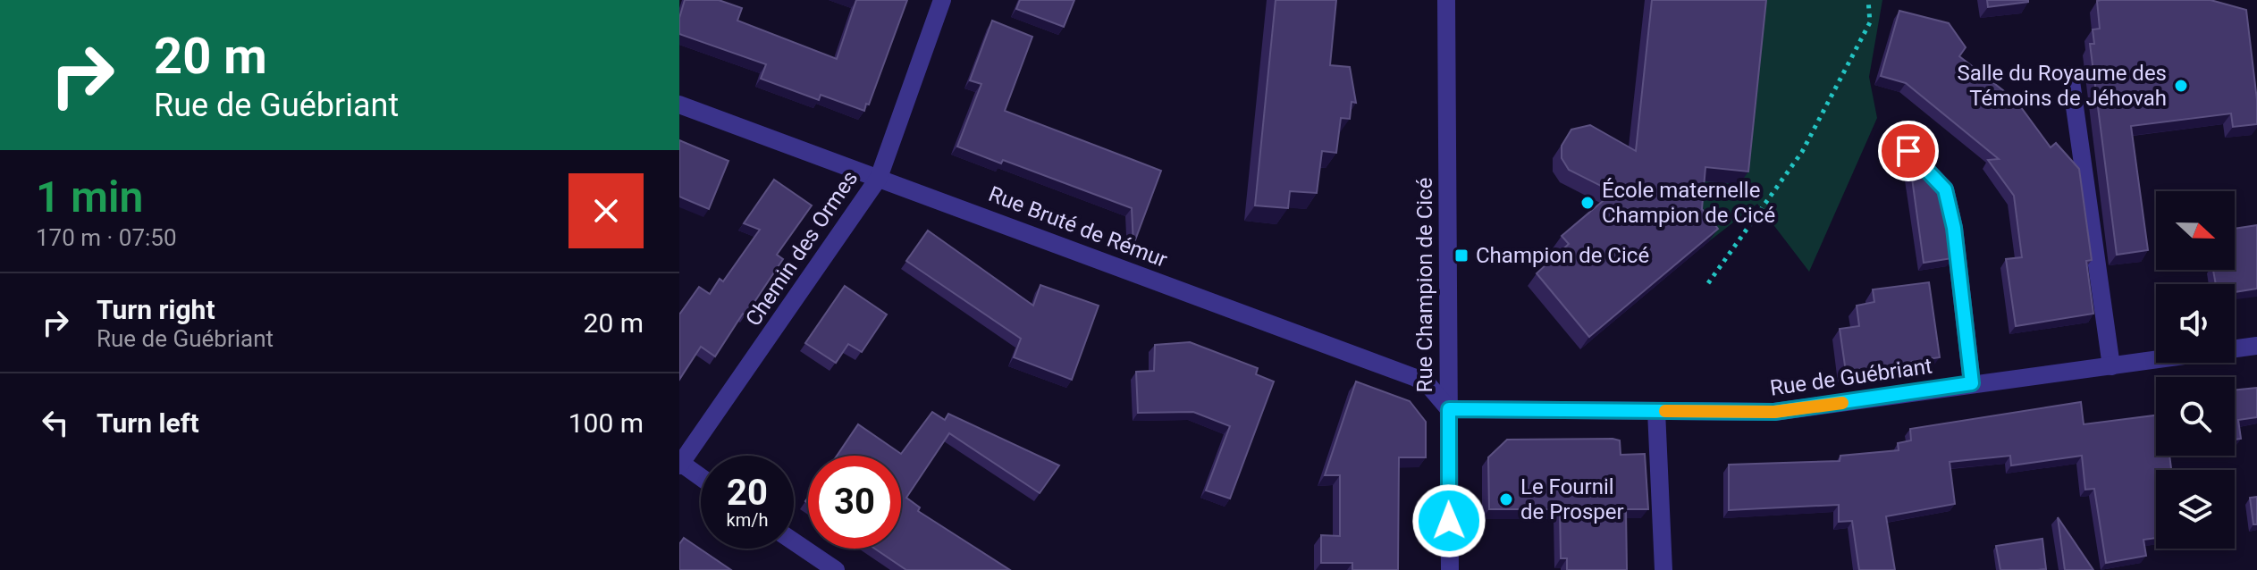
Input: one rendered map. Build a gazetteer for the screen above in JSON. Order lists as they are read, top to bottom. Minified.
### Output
{"streets":{"street":["Rue Bruté de Rémur","Chemin des Ormes","Rue Champion de Cicé","Rue de Guébriant"]},"crossings":[["Rue Bruté de Rémur","Chemin des Ormes"],["Rue Bruté de Rémur","Rue Champion de Cicé"],["Rue Bruté de Rémur","Rue de Guébriant"],["Rue Champion de Cicé","Rue de Guébriant"]],"places":{"other":["Salle du Royaume des Témoins de Jéhovah","École maternelle Champion de Cicé","Le Fournil de Prosper"],"transit":["Champion de Cicé"]},"north":"right","page":{"turn":["20 m","Rue de Guébriant"],"heading":["1 min","170 m · 07:50"],"list":[{"name":"Turn right","note":"Rue de Guébriant","value":"20 m"},{"name":"Turn left","value":"100 m"}],"speed":"20 km/h","limit":"30"}}
